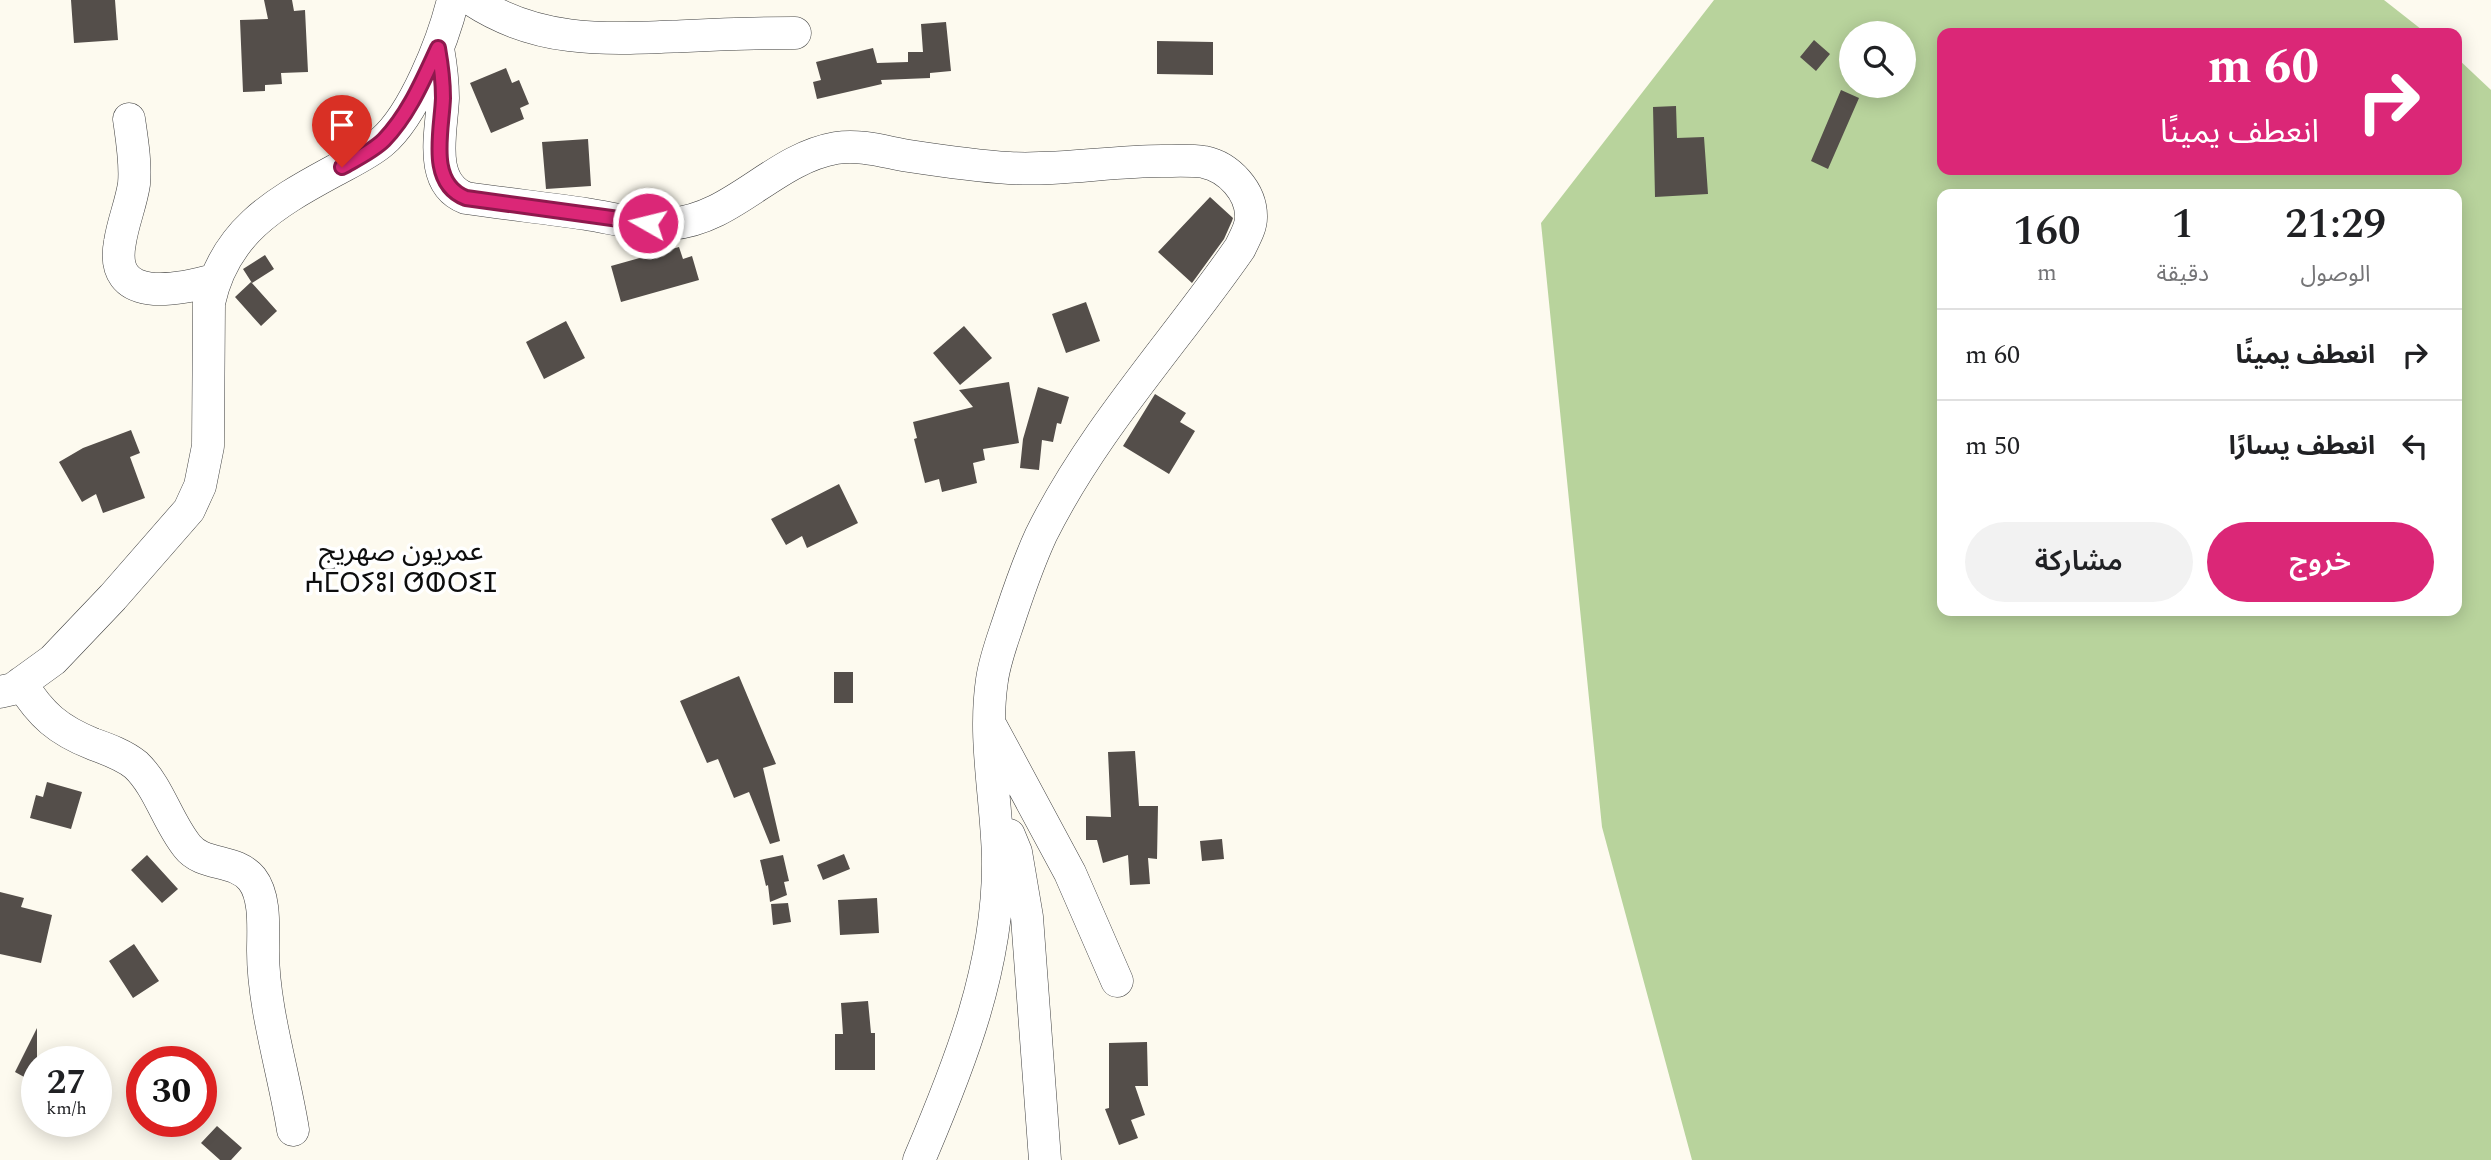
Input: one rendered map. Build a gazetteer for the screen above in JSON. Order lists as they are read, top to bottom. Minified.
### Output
{"districts":["عمريون صهريج ⵄⵎⵔⵢⵓⵏ ⵚⵀⵔⵉⵊ"],"page":{"turn":["60 m","انعطف يمينًا"],"eta":["21:29","الوصول","1","دقيقة","160","m"],"list":[{"name":"انعطف يمينًا","value":"60 m"},{"name":"انعطف يسارًا","value":"50 m"}],"buttons":["خروج","مشاركة"],"speed":"27 km/h","limit":"30"}}
